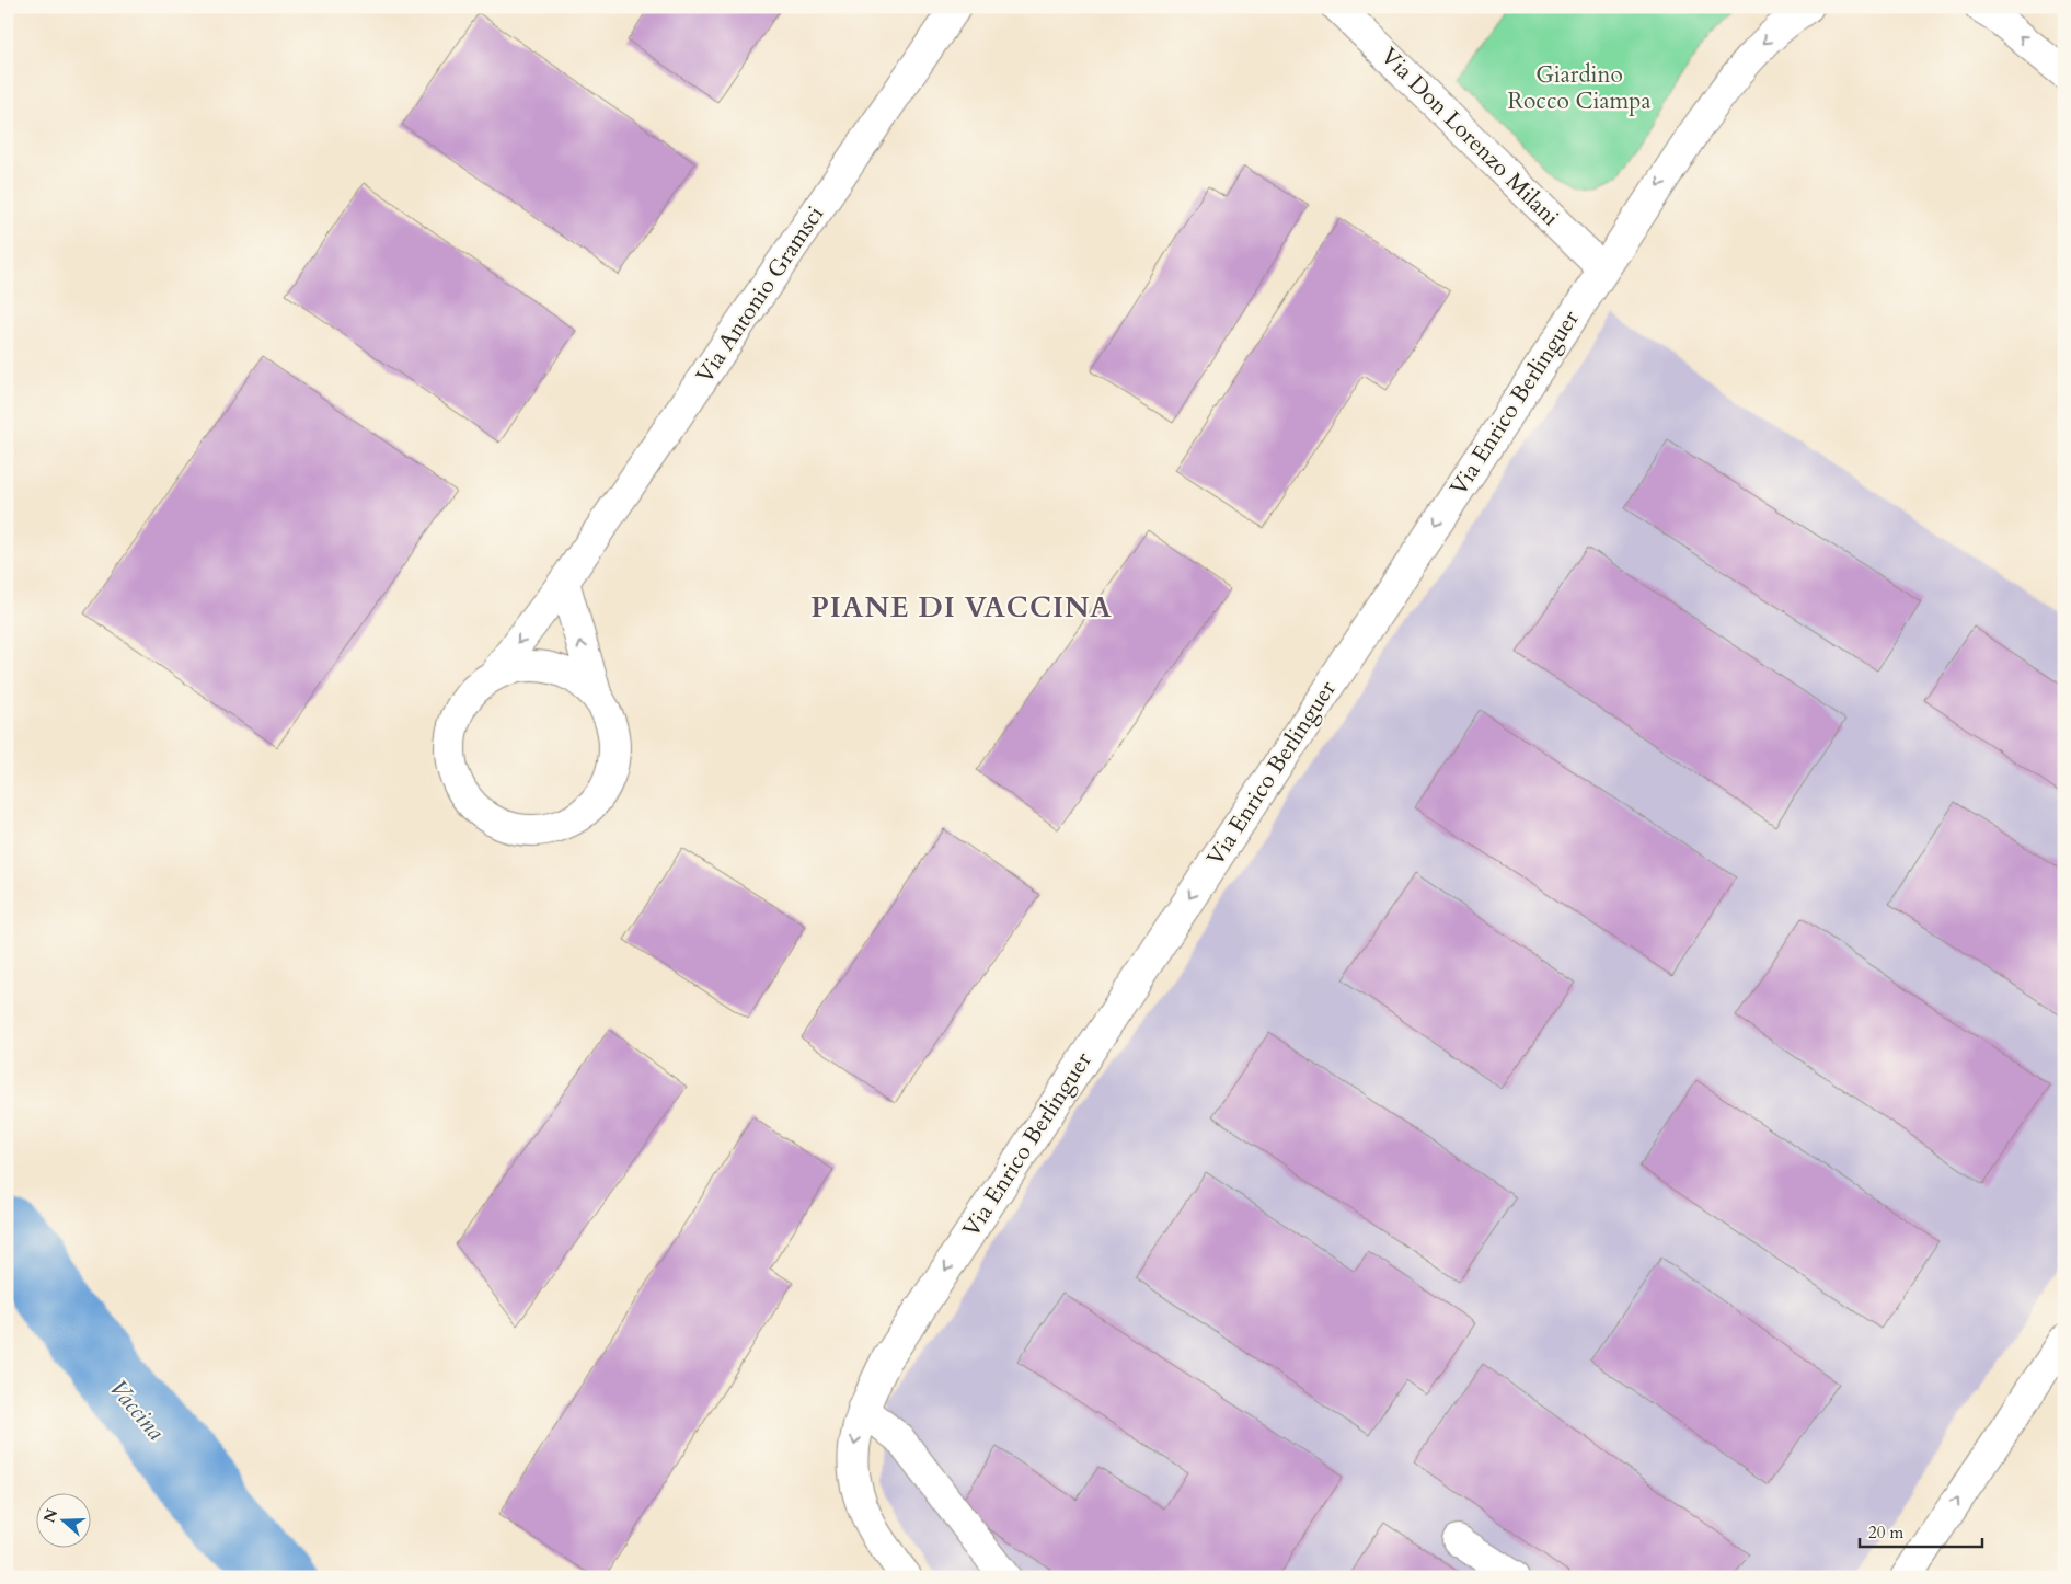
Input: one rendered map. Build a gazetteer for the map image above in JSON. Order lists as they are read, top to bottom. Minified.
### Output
{"streets":{"street":["Via Don Lorenzo Milani","Via Antonio Gramsci","Via Enrico Berlinguer"]},"crossings":[["Via Don Lorenzo Milani","Via Enrico Berlinguer"]],"one_way":["Via Enrico Berlinguer"],"districts":["PIANE DI VACCINA"],"water":["Vaccina"],"parks":["Giardino Rocco Ciampa"],"scale_bar":"20 m","north":"left"}
